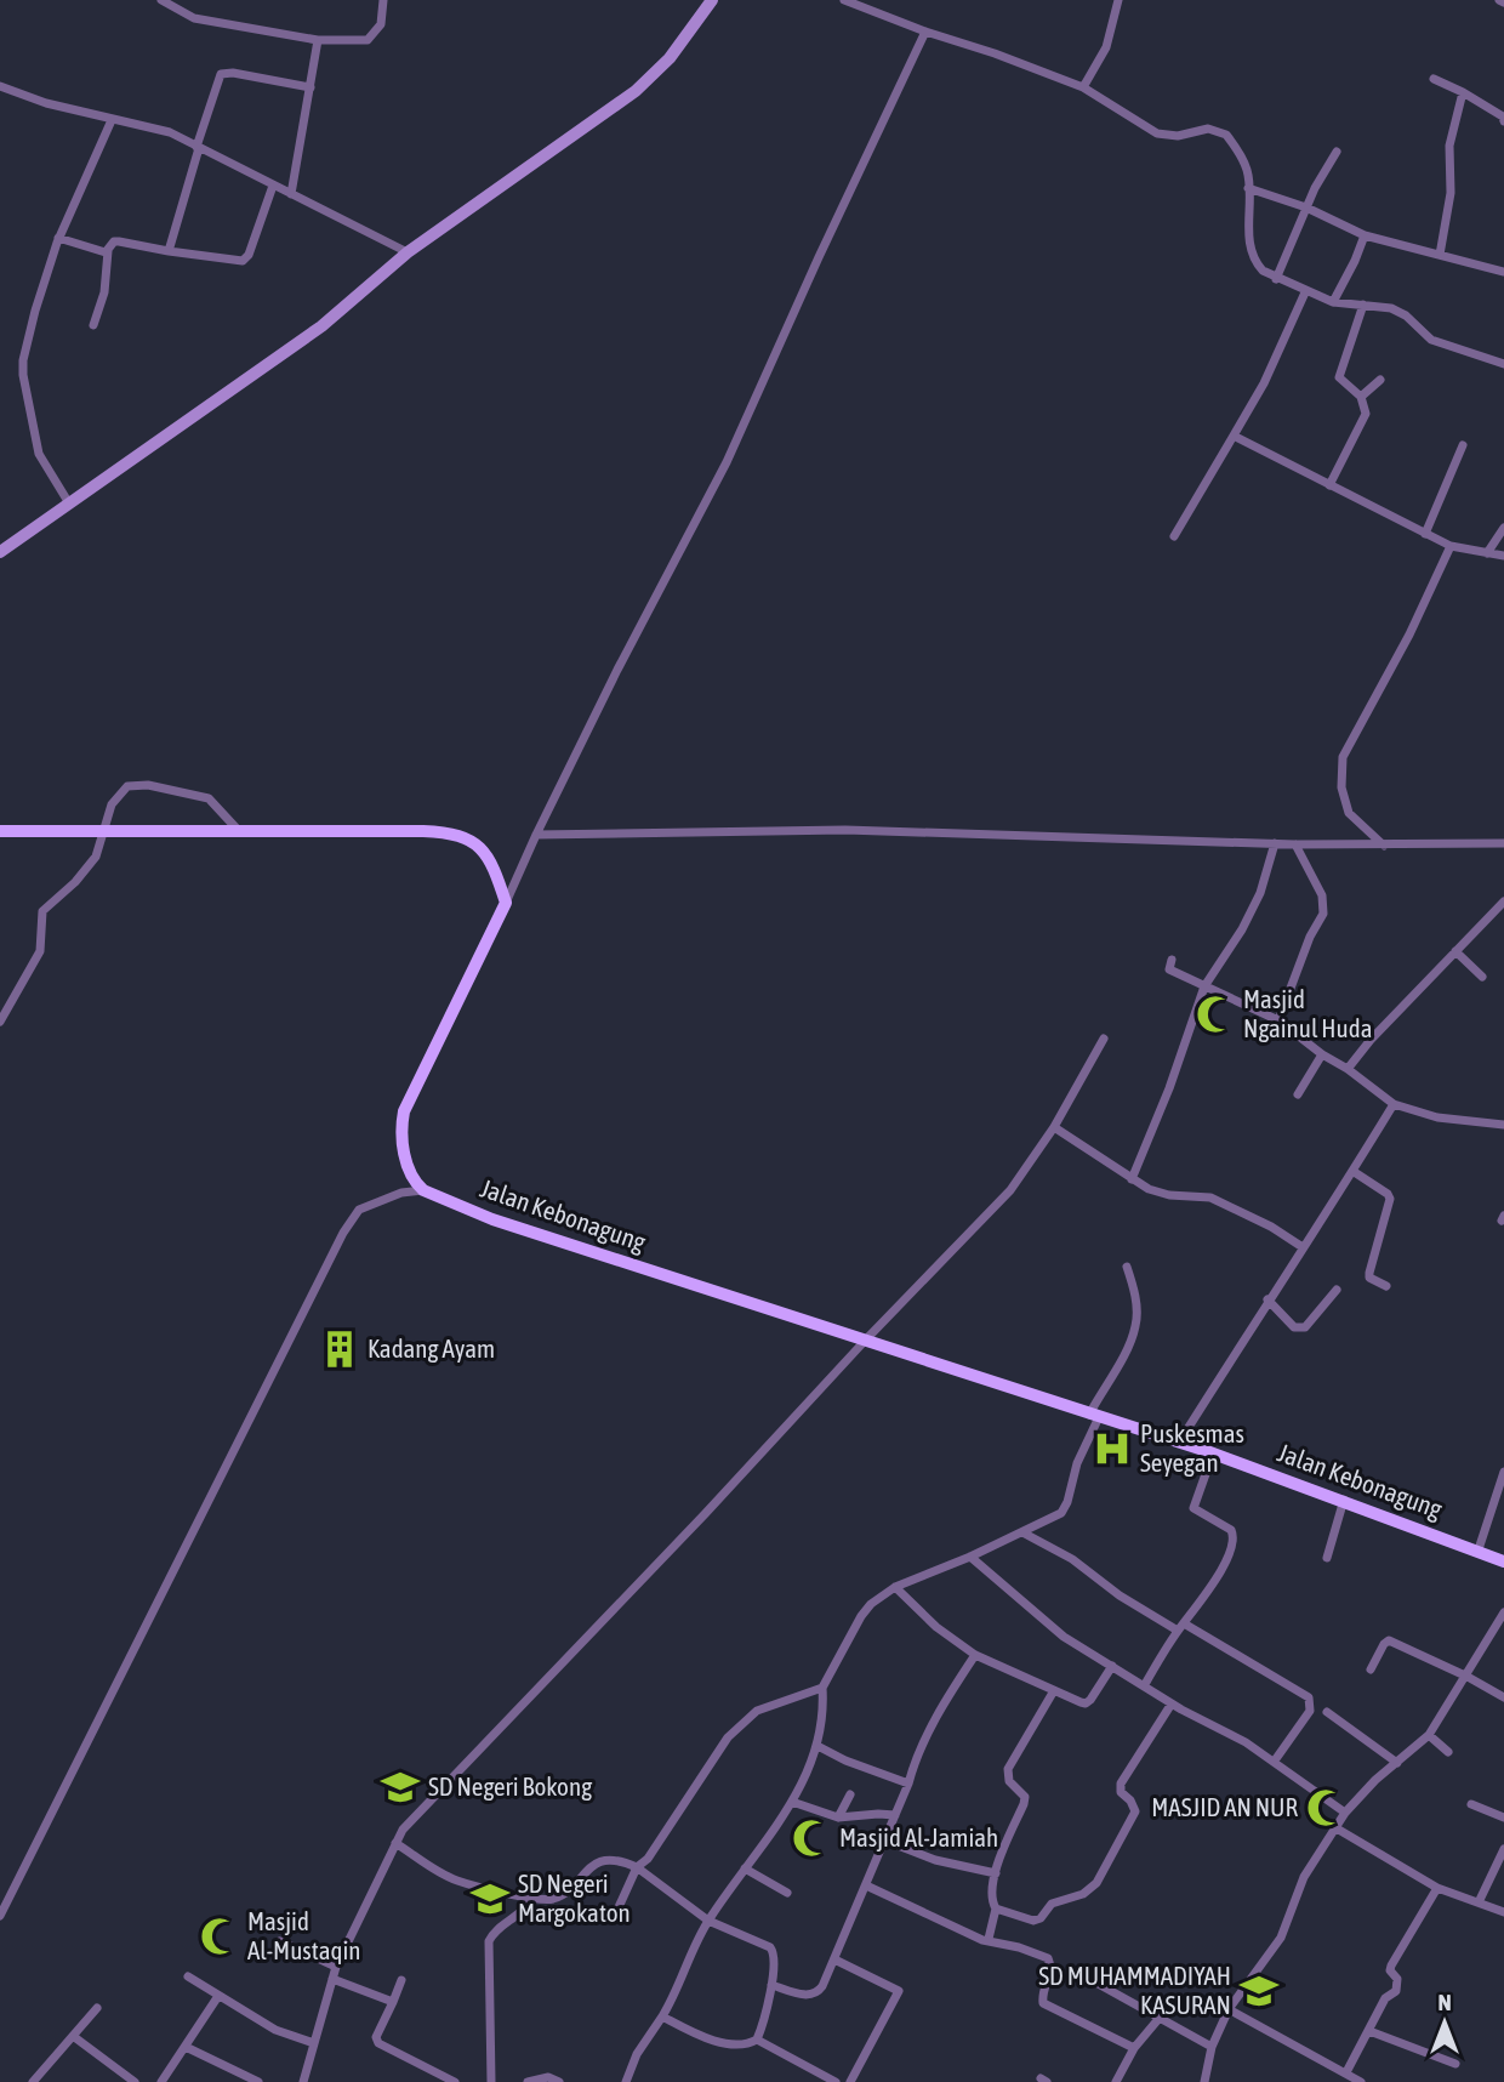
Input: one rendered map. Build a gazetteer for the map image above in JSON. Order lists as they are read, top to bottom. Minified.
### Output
{"streets":{"main road":["Jalan Kebonagung"]},"places":{"mosque":["Masjid Ngainul Huda","MASJID AN NUR","Masjid Al-Jamiah","Masjid Al-Mustaqin"],"building":["Kadang Ayam"],"hospital":["Puskesmas Seyegan"],"school or university":["SD Negeri Bokong","SD Negeri Margokaton","SD MUHAMMADIYAH KASURAN"]},"north":"top"}
